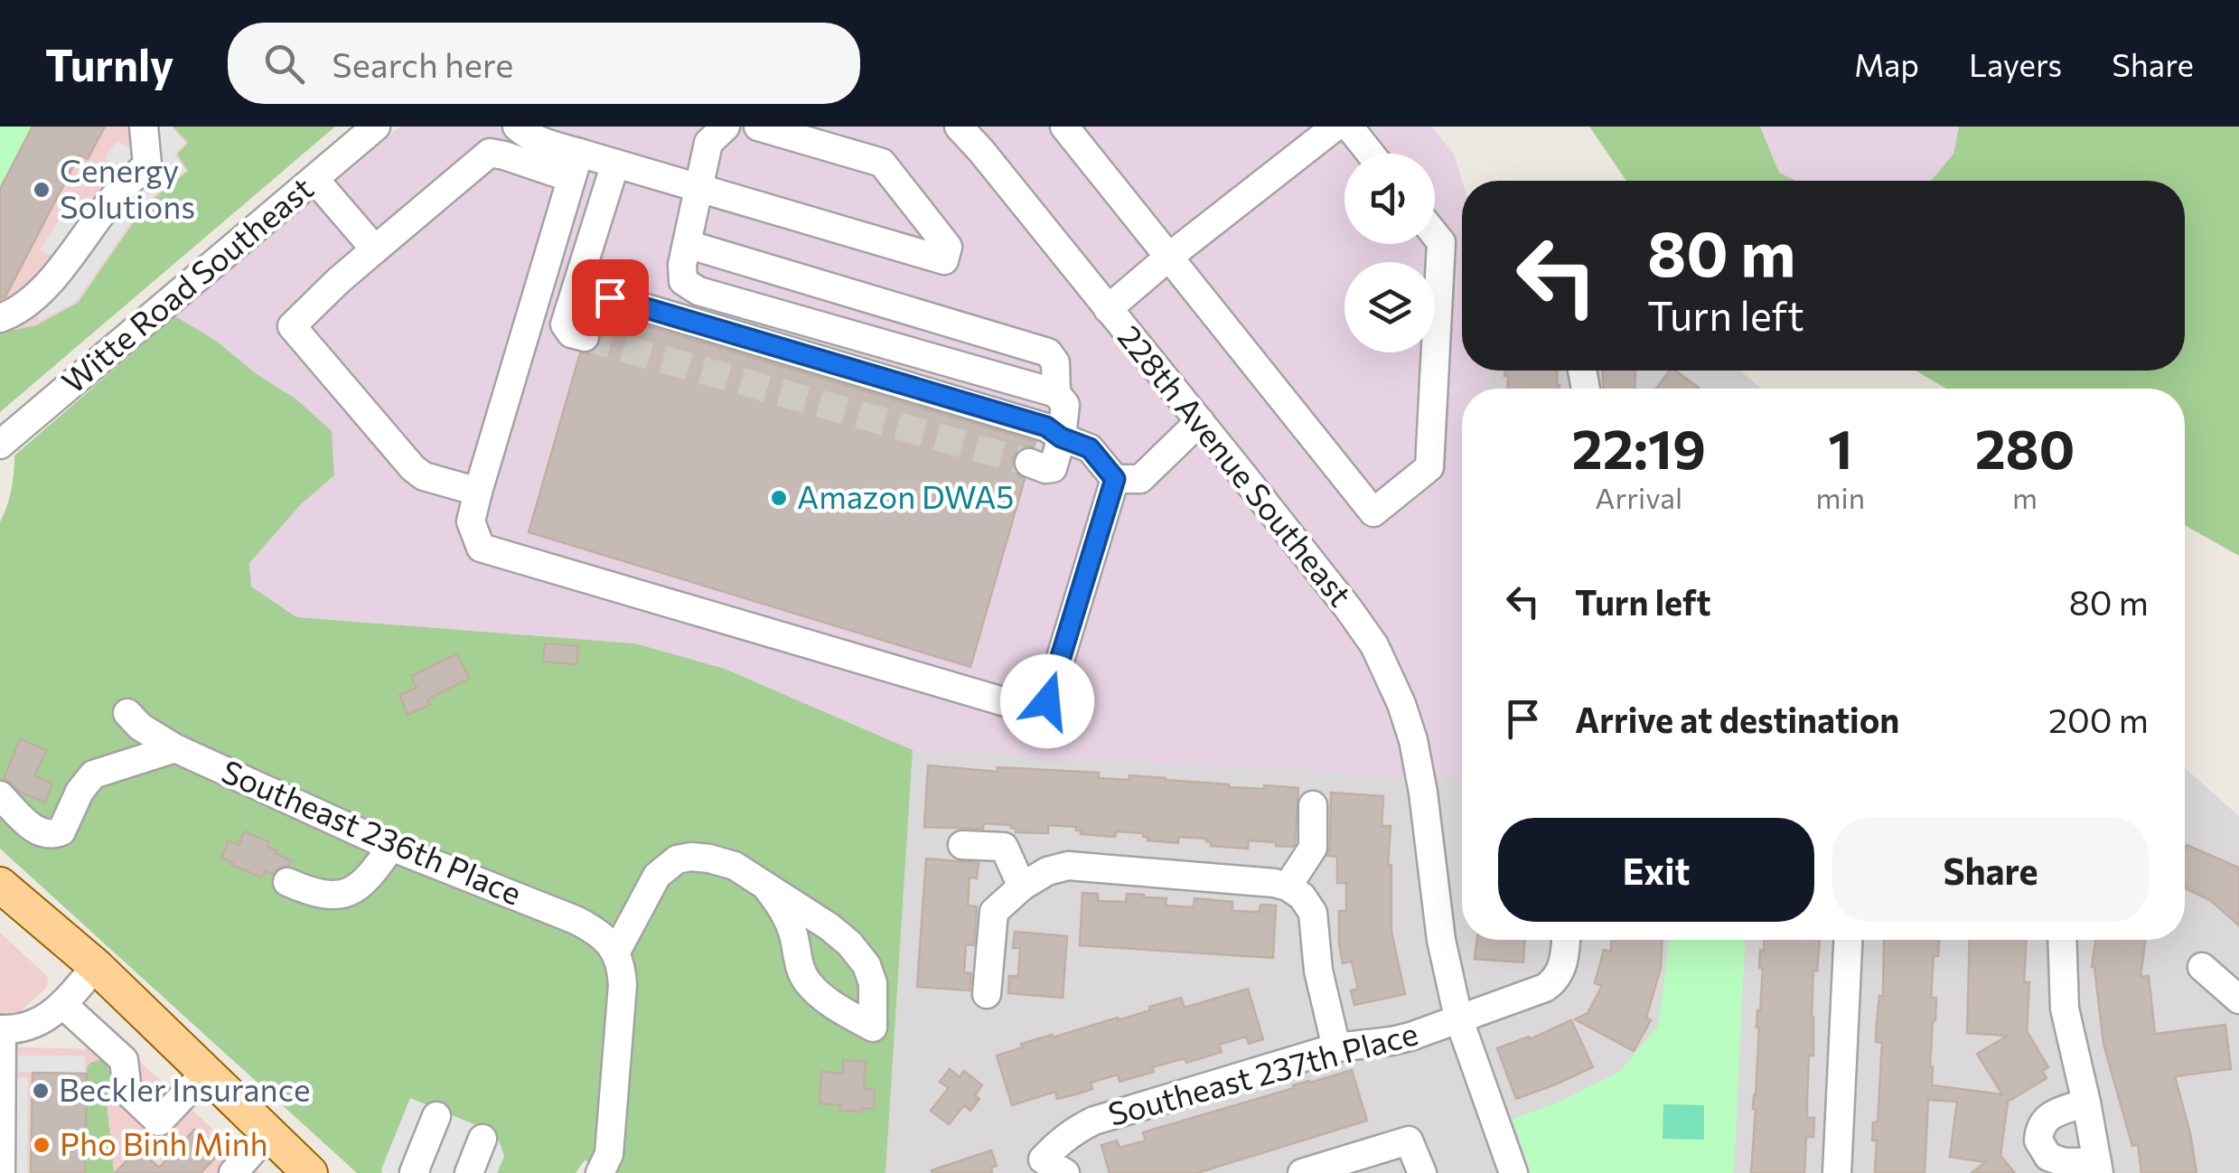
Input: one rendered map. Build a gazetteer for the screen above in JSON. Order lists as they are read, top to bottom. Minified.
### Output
{"streets":{"street":["Witte Road Southeast","228th Avenue Southeast","Southeast 236th Place","Southeast 237th Place"]},"crossings":[["228th Avenue Southeast","Southeast 237th Place"]],"places":["Cenergy Solutions","Amazon DWA5","Beckler Insurance","Pho Binh Minh"],"page":{"header":"Turnly","search":"Search here","nav":["Map","Layers","Share"],"turn":["80 m","Turn left"],"eta":["22:19","Arrival","1","min","280","m"],"list":[{"name":"Turn left","value":"80 m"},{"name":"Arrive at destination","value":"200 m"}],"buttons":["Exit","Share"]}}
